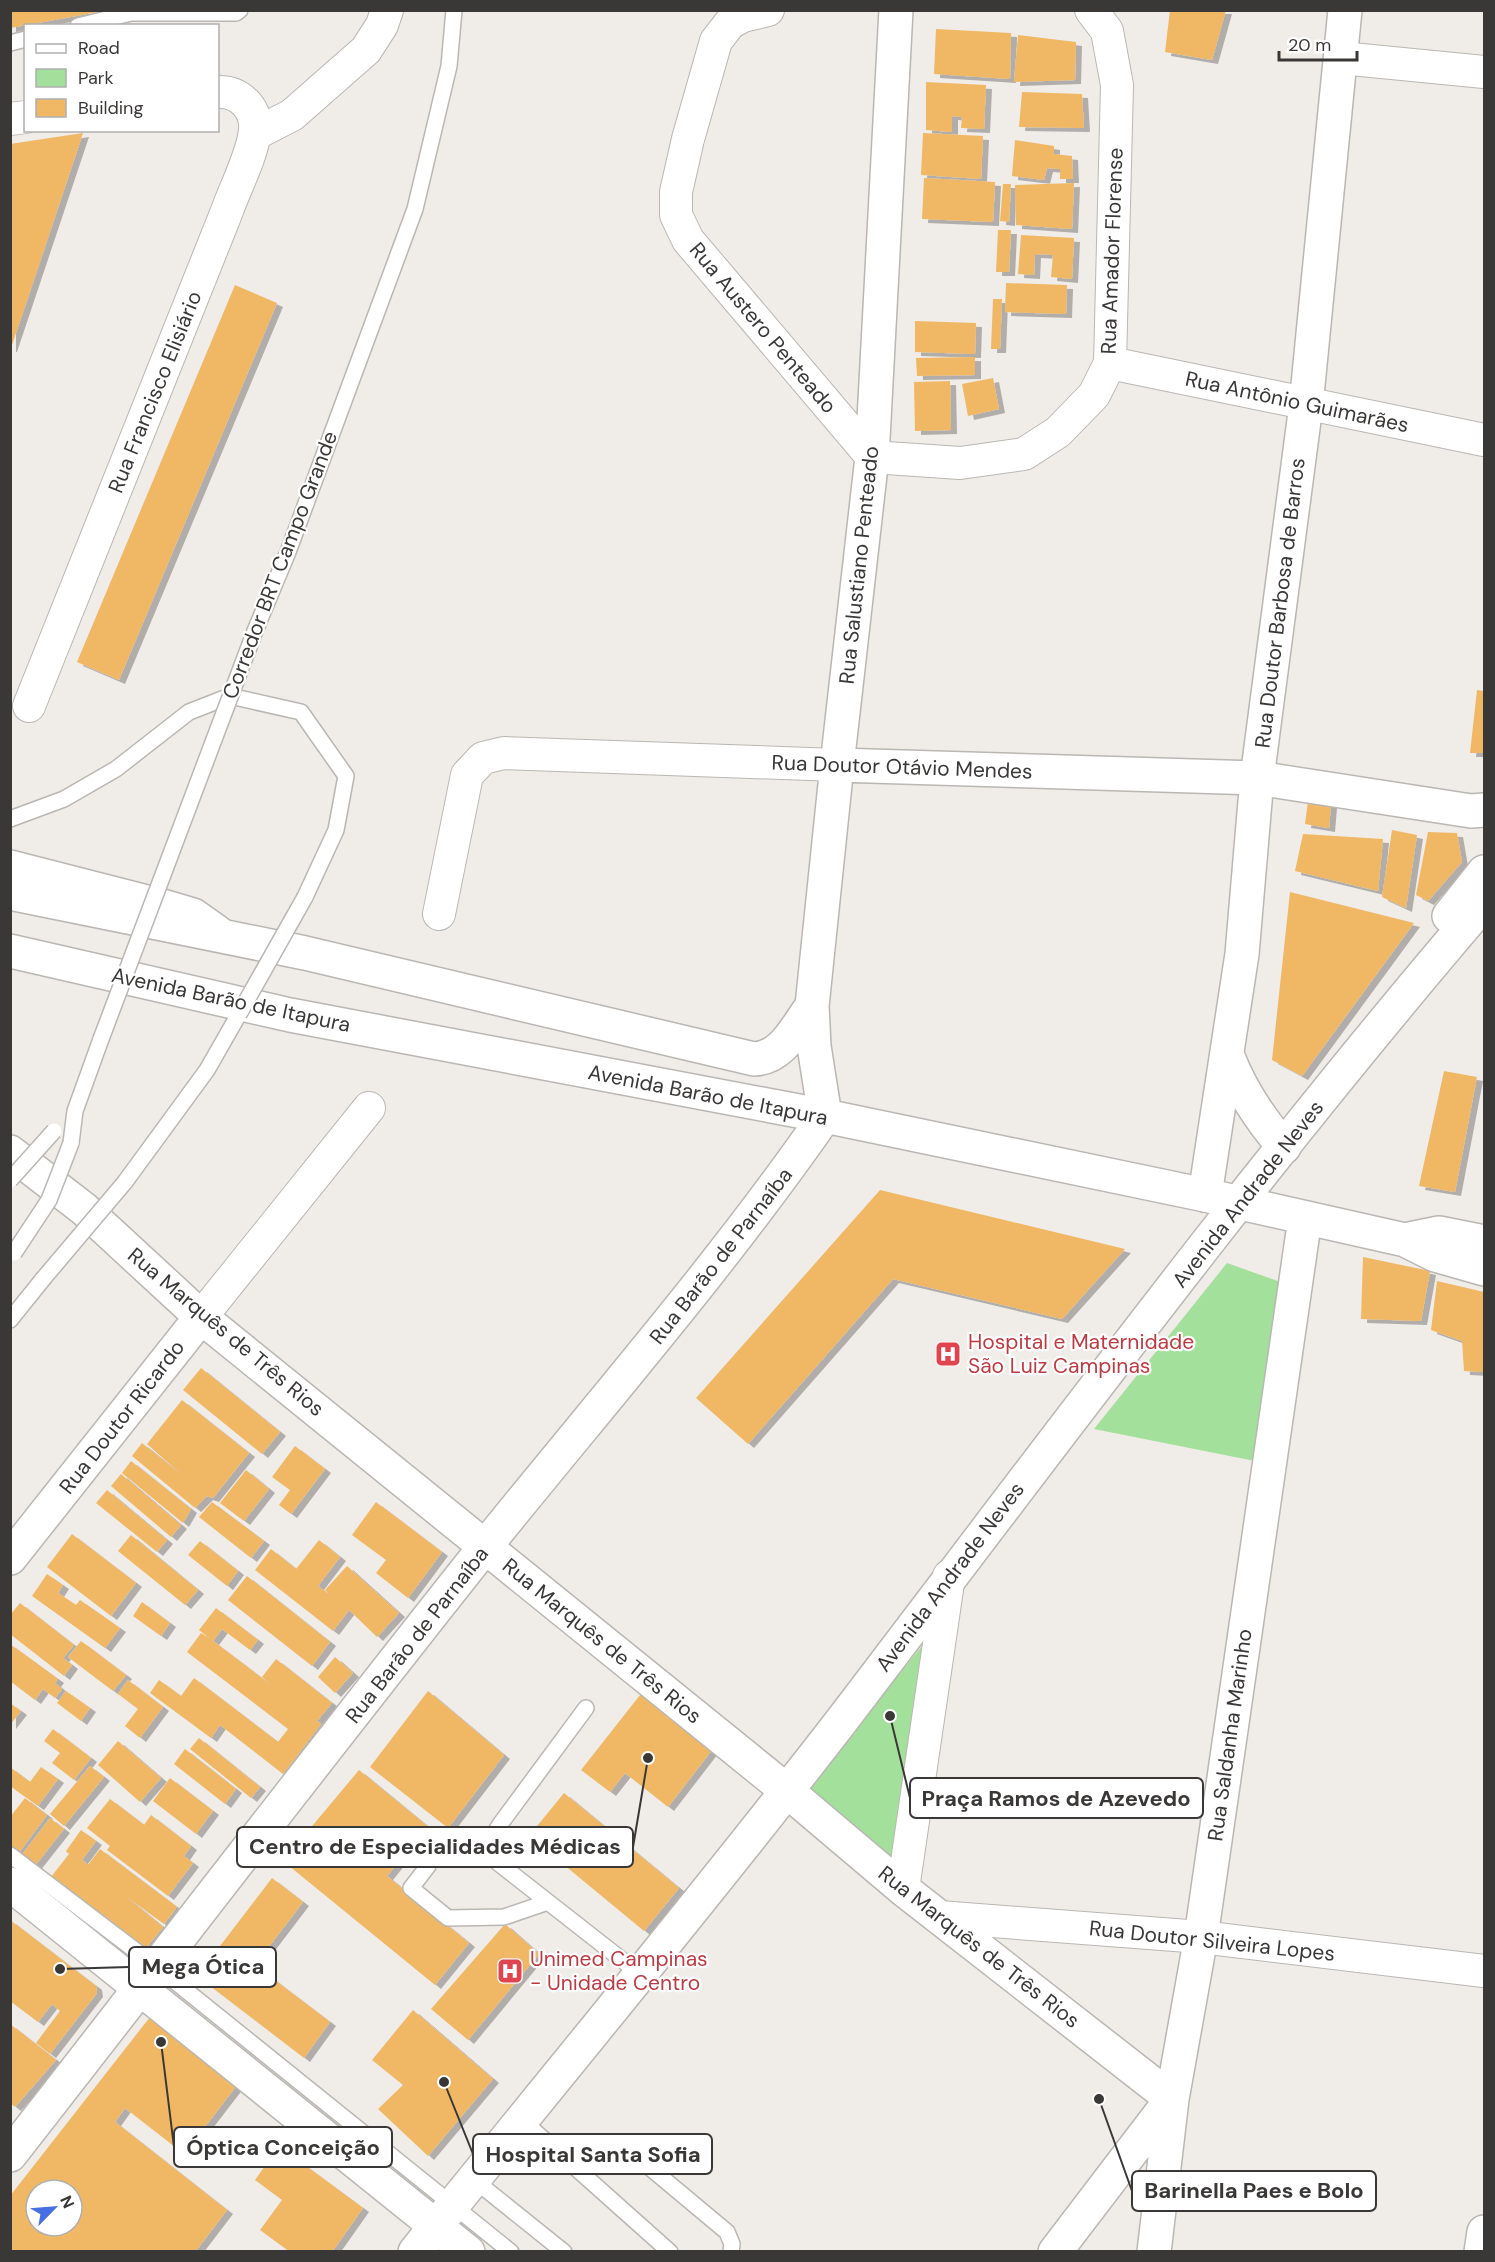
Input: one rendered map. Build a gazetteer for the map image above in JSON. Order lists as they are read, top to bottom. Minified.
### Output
{"streets":{"main road":["Rua Salustiano Penteado","Rua Doutor Barbosa de Barros","Rua Doutor Otávio Mendes","Avenida Barão de Itapura","Avenida Andrade Neves","Rua Barão de Parnaíba","Rua Marquês de Três Rios","Rua Doutor Ricardo","Rua Saldanha Marinho"],"street":["Rua Amador Florense","Rua Austero Penteado","Rua Francisco Elisiário","Rua Antônio Guimarães","Rua Doutor Silveira Lopes"],"lane":["Corredor BRT Campo Grande"]},"crossings":[["Rua Amador Florense","Rua Austero Penteado"],["Rua Amador Florense","Rua Antônio Guimarães"],["Rua Amador Florense","Rua Salustiano Penteado"],["Rua Austero Penteado","Rua Salustiano Penteado"],["Rua Antônio Guimarães","Rua Doutor Barbosa de Barros"],["Rua Salustiano Penteado","Rua Doutor Otávio Mendes"],["Rua Salustiano Penteado","Avenida Barão de Itapura"],["Rua Salustiano Penteado","Rua Barão de Parnaíba"],["Rua Doutor Barbosa de Barros","Rua Doutor Otávio Mendes"],["Rua Doutor Barbosa de Barros","Avenida Barão de Itapura"],["Avenida Barão de Itapura","Avenida Andrade Neves"],["Avenida Barão de Itapura","Rua Barão de Parnaíba"],["Avenida Barão de Itapura","Rua Saldanha Marinho"],["Avenida Andrade Neves","Rua Marquês de Três Rios"],["Rua Barão de Parnaíba","Rua Marquês de Três Rios"],["Rua Marquês de Três Rios","Rua Doutor Ricardo"],["Rua Marquês de Três Rios","Rua Saldanha Marinho"],["Rua Marquês de Três Rios","Rua Doutor Silveira Lopes"],["Rua Saldanha Marinho","Rua Doutor Silveira Lopes"]],"places":{"hospital":["Hospital e Maternidade São Luiz Campinas","Unimed Campinas - Unidade Centro"],"other":["Praça Ramos de Azevedo","Centro de Especialidades Médicas","Mega Ótica","Óptica Conceição","Hospital Santa Sofia","Barinella Paes e Bolo"]},"legend":["Road","Park","Building"],"scale_bar":"20 m","north":"top right"}
